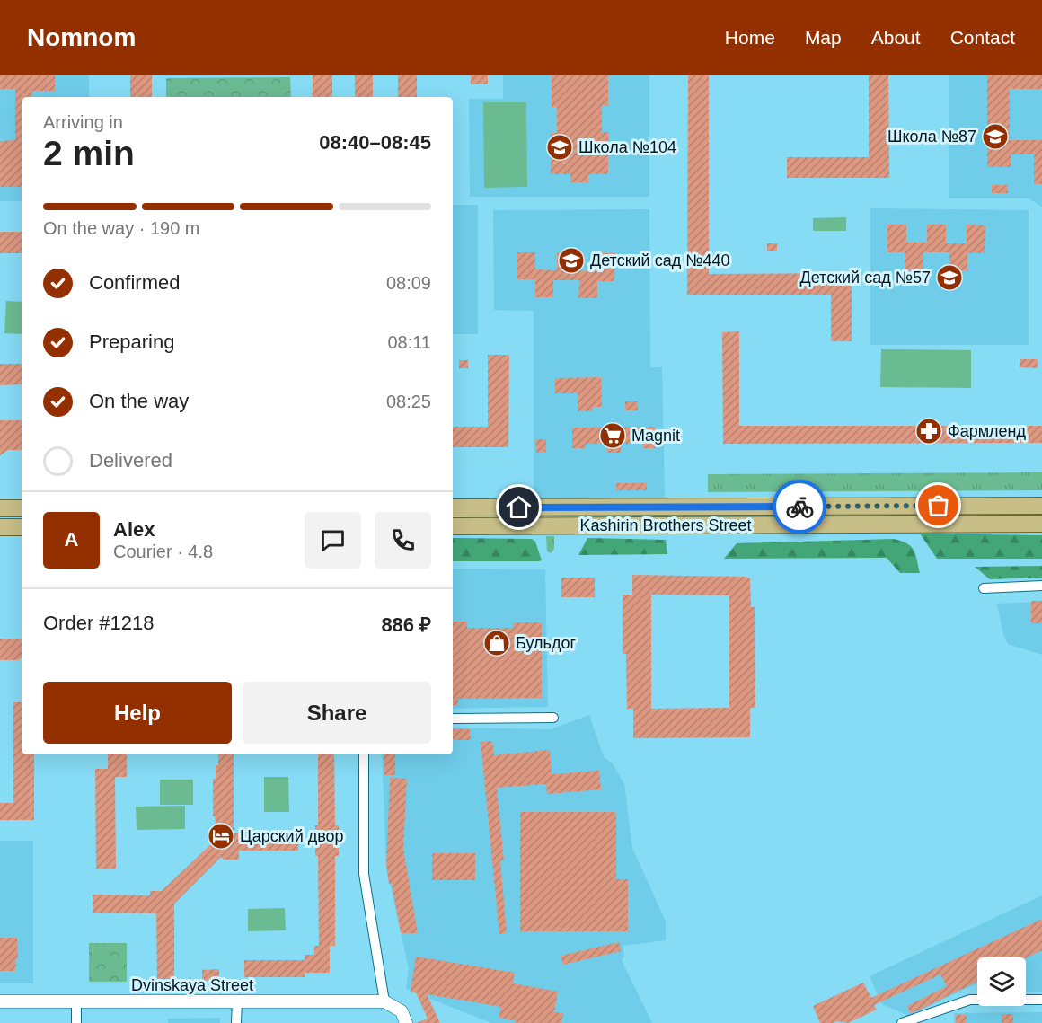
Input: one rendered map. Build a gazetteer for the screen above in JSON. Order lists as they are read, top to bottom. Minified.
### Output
{"streets":{"main road":["Kashirin Brothers Street"],"street":["Dvinskaya Street"]},"places":{"school or university":["Школа №87","Школа №104","Детский сад №440","Детский сад №57"],"pharmacy":["Фармленд"],"supermarket":["Magnit"],"shop":["Бульдог"],"hotel":["Царский двор"]},"page":{"header":"Nomnom","nav":["Home","Map","About","Contact"],"heading":["2 min","Arriving in","08:40–08:45"],"panel":["Alex","Courier · 4.8","Order #1218","886 ₽"],"bar":"On the way · 190 m","list":[["Confirmed","08:09"],["Preparing","08:11"],["On the way","08:25"],"Delivered"],"round":"A","buttons":["Help","Share"]}}
